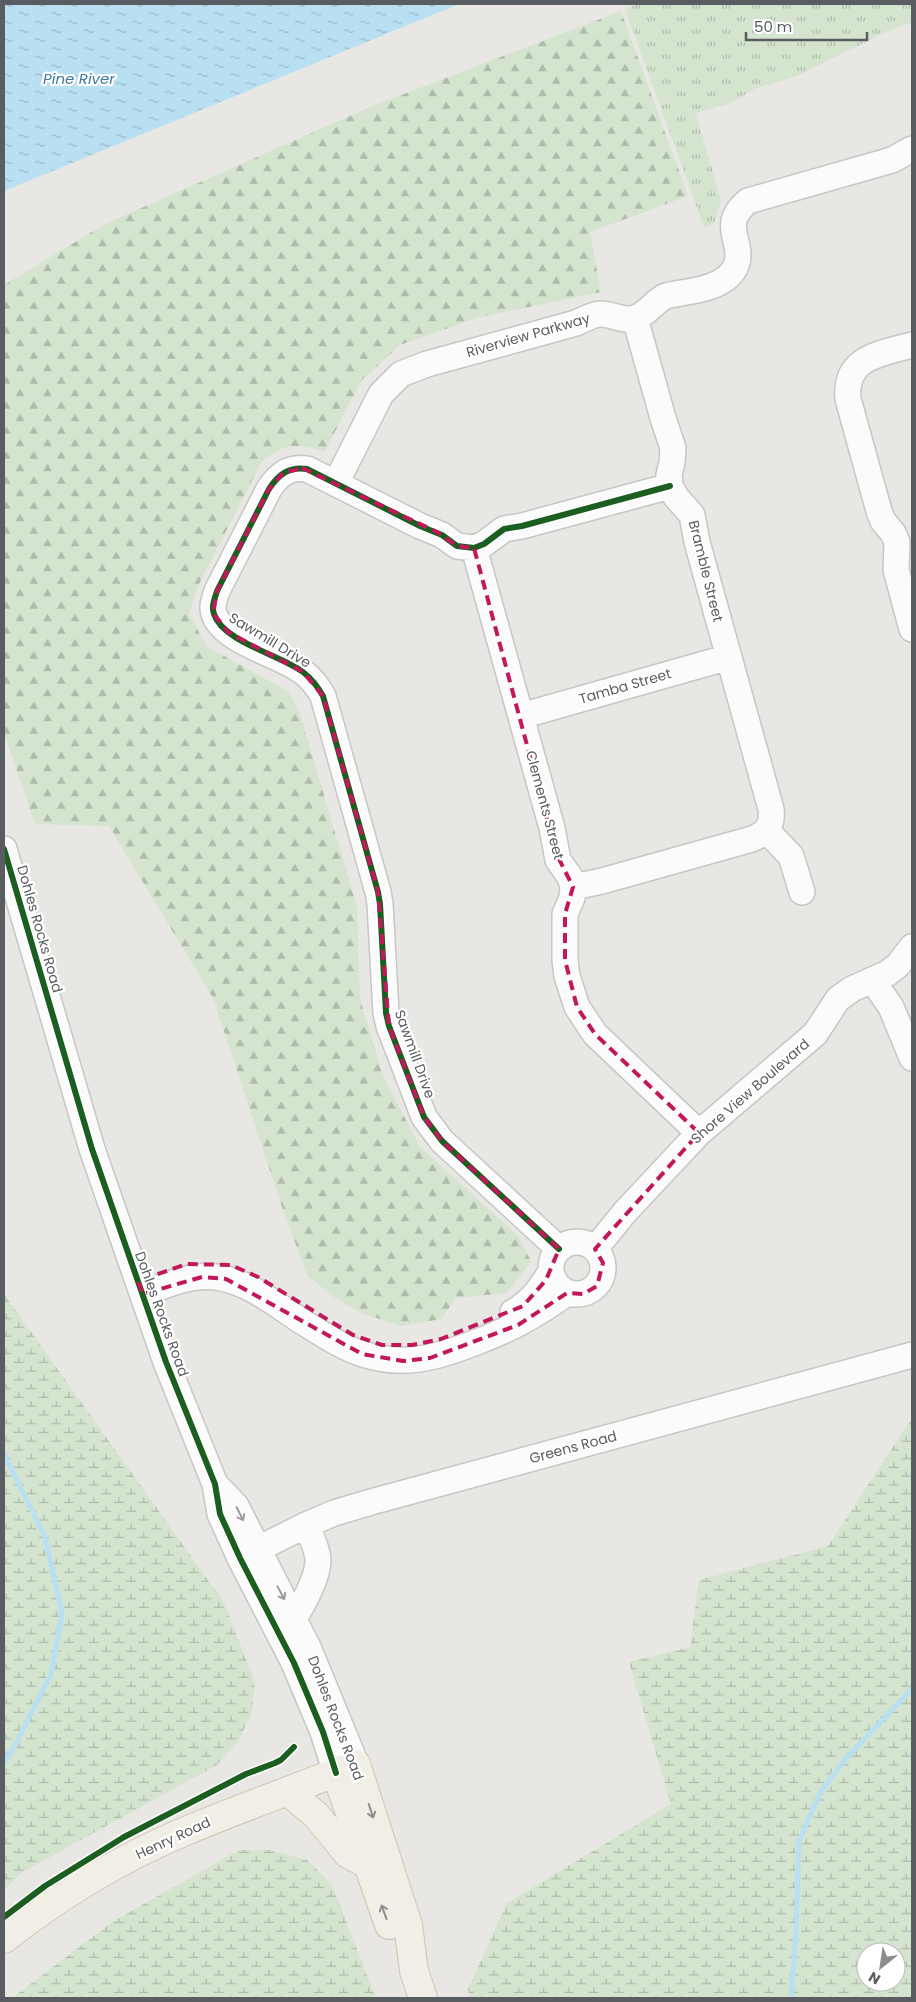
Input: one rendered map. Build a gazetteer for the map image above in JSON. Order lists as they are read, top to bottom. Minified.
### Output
{"streets":{"main road":["Dohles Rocks Road","Henry Road"],"street":["Riverview Parkway","Bramble Street","Sawmill Drive","Tamba Street","Clements Street","Shore View Boulevard","Greens Road"]},"crossings":[["Riverview Parkway","Sawmill Drive"],["Bramble Street","Tamba Street"],["Sawmill Drive","Clements Street"],["Sawmill Drive","Shore View Boulevard"],["Tamba Street","Clements Street"],["Dohles Rocks Road","Greens Road"],["Dohles Rocks Road","Henry Road"]],"water":["Pine River"],"scale_bar":"50 m","north":"bottom left"}
